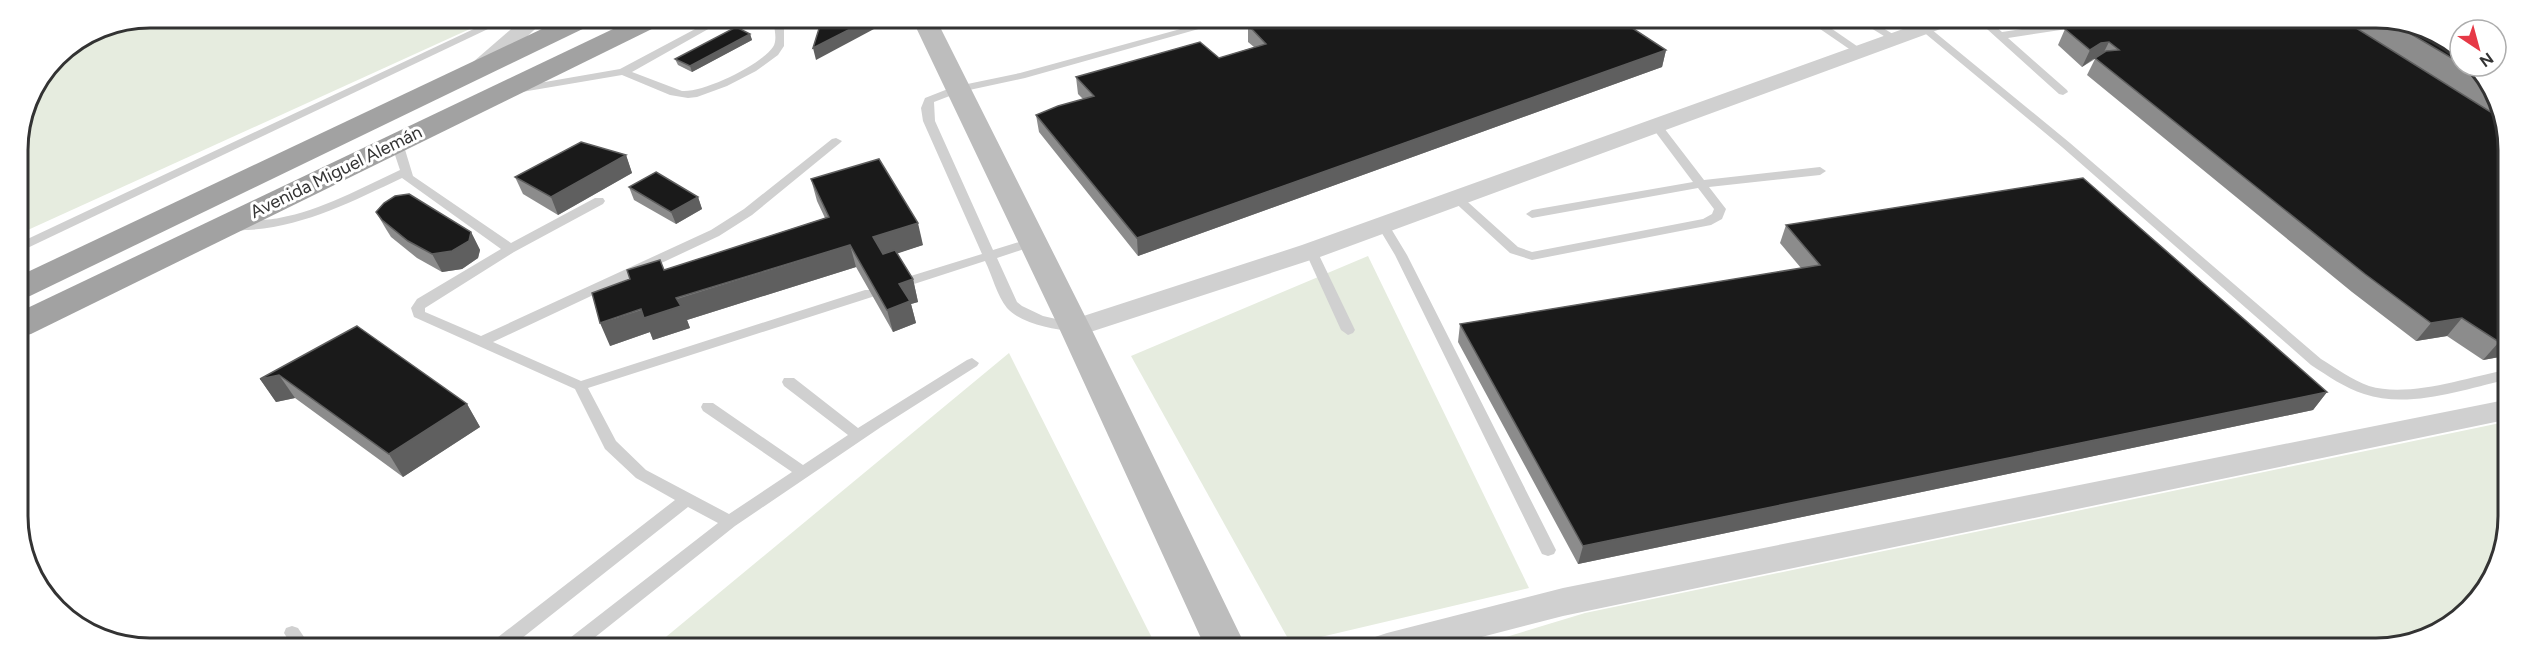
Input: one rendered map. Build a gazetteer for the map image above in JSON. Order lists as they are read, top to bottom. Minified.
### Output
{"streets":{"highway":["Avenida Miguel Alemán"]},"north":"bottom right"}
